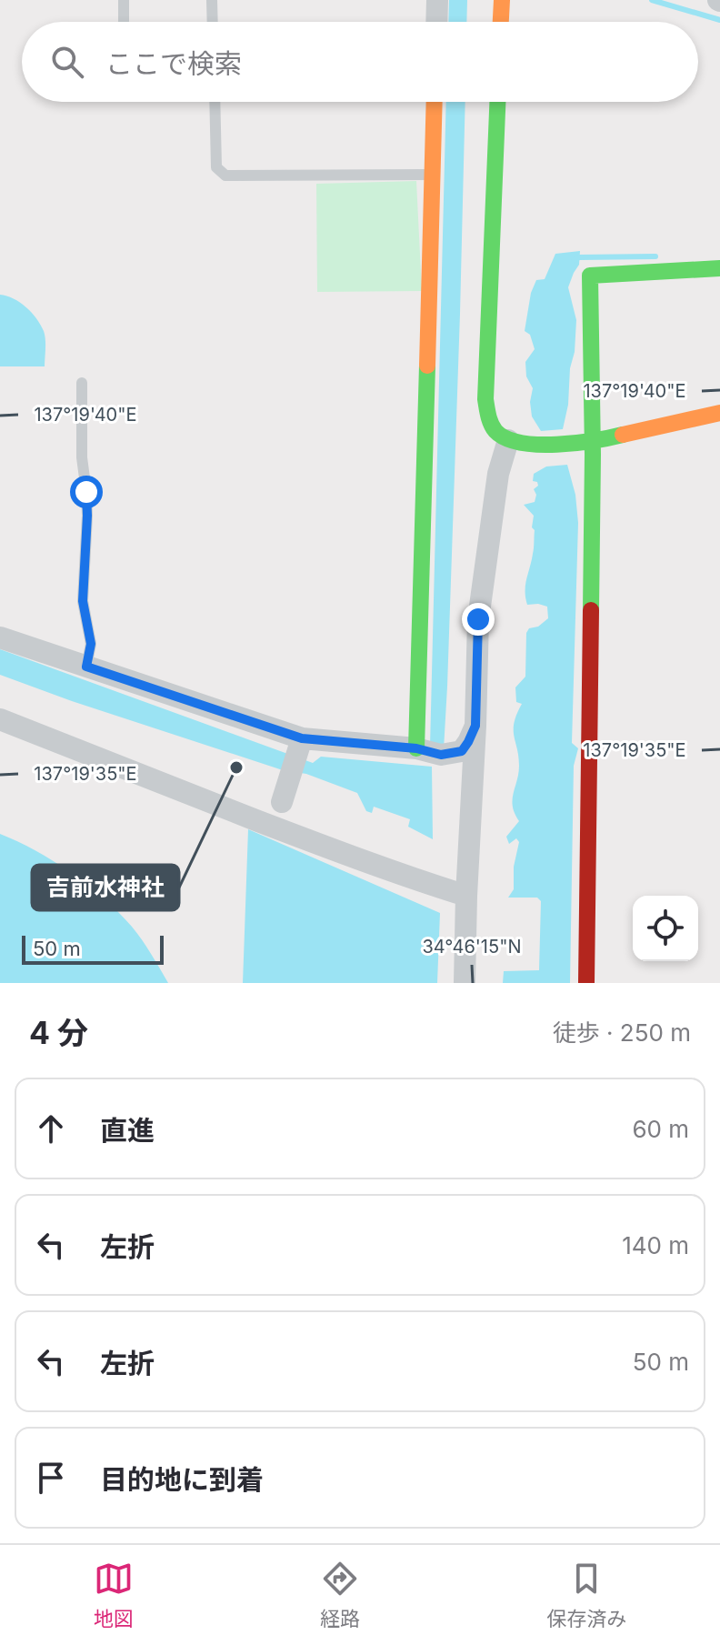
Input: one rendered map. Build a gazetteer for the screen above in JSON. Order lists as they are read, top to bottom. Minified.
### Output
{"places":["吉前水神社"],"scale_bar":"50 m","page":{"search":"ここで検索","scale":"50 m","heading":["4 分","徒歩 · 250 m"],"list":[["直進","60 m"],["左折","140 m"],["左折","50 m"],"目的地に到着"],"nav":["地図","経路","保存済み"]},"coordinates":["137°19'40\"E","137°19'35\"E","34°46'15\"N"]}
